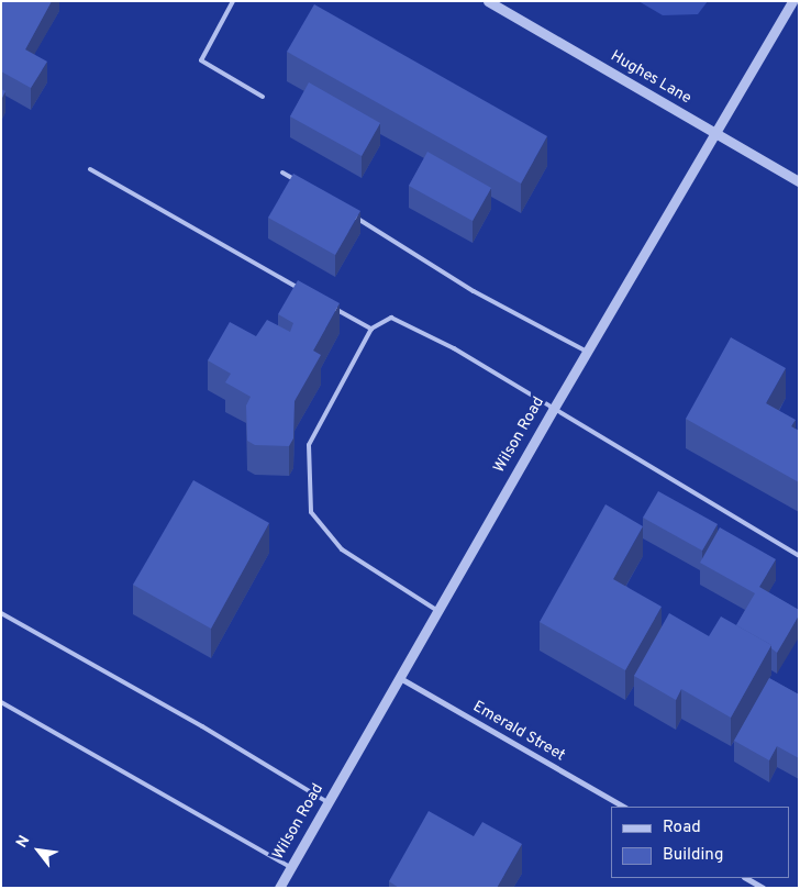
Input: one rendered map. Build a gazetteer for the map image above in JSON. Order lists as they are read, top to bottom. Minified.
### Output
{"streets":{"street":["Hughes Lane","Wilson Road","Emerald Street"]},"crossings":[["Hughes Lane","Wilson Road"],["Wilson Road","Emerald Street"]],"legend":["Road","Building"],"north":"top left"}
